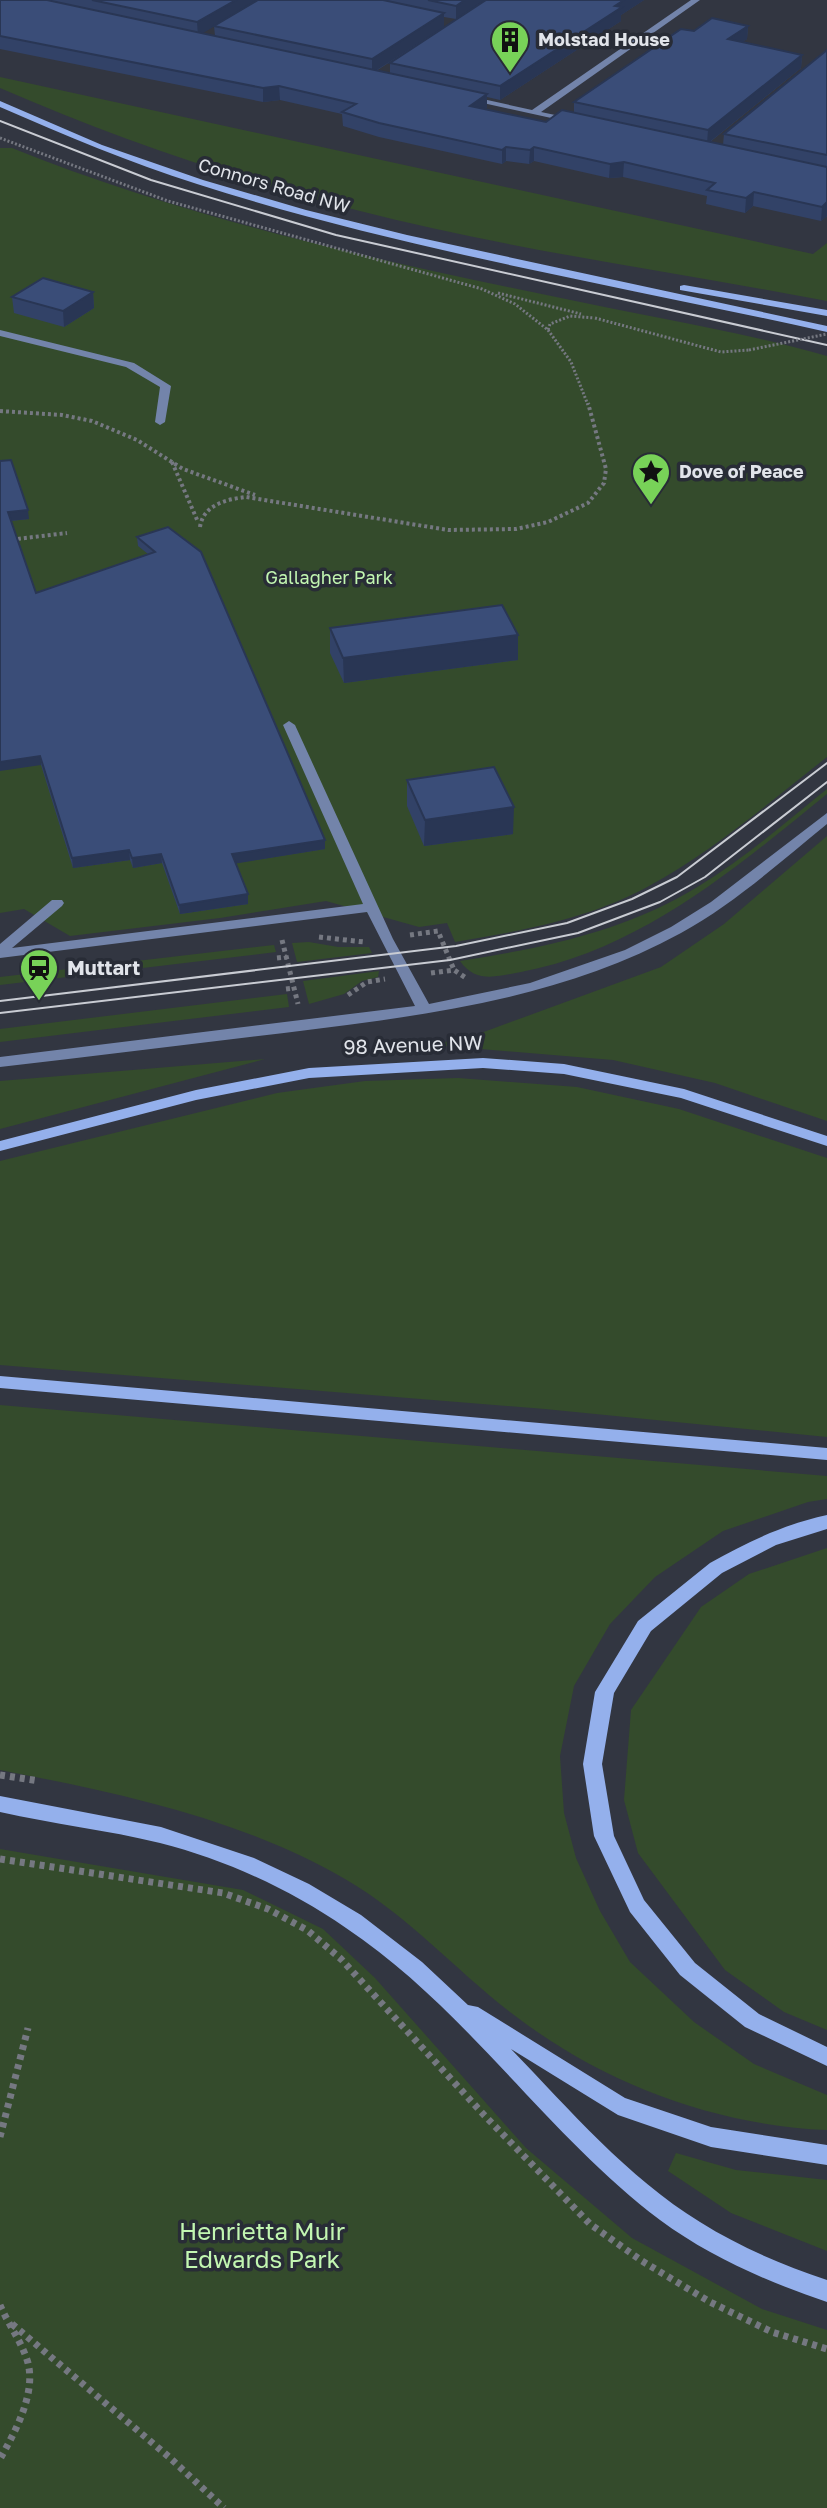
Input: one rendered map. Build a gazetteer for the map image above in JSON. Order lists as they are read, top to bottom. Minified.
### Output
{"streets":{"main road":["Connors Road NW","98 Avenue NW"]},"parks":["Gallagher Park","Henrietta Muir Edwards Park"],"places":{"building":["Molstad House"],"place":["Dove of Peace"],"station":["Muttart"]}}
